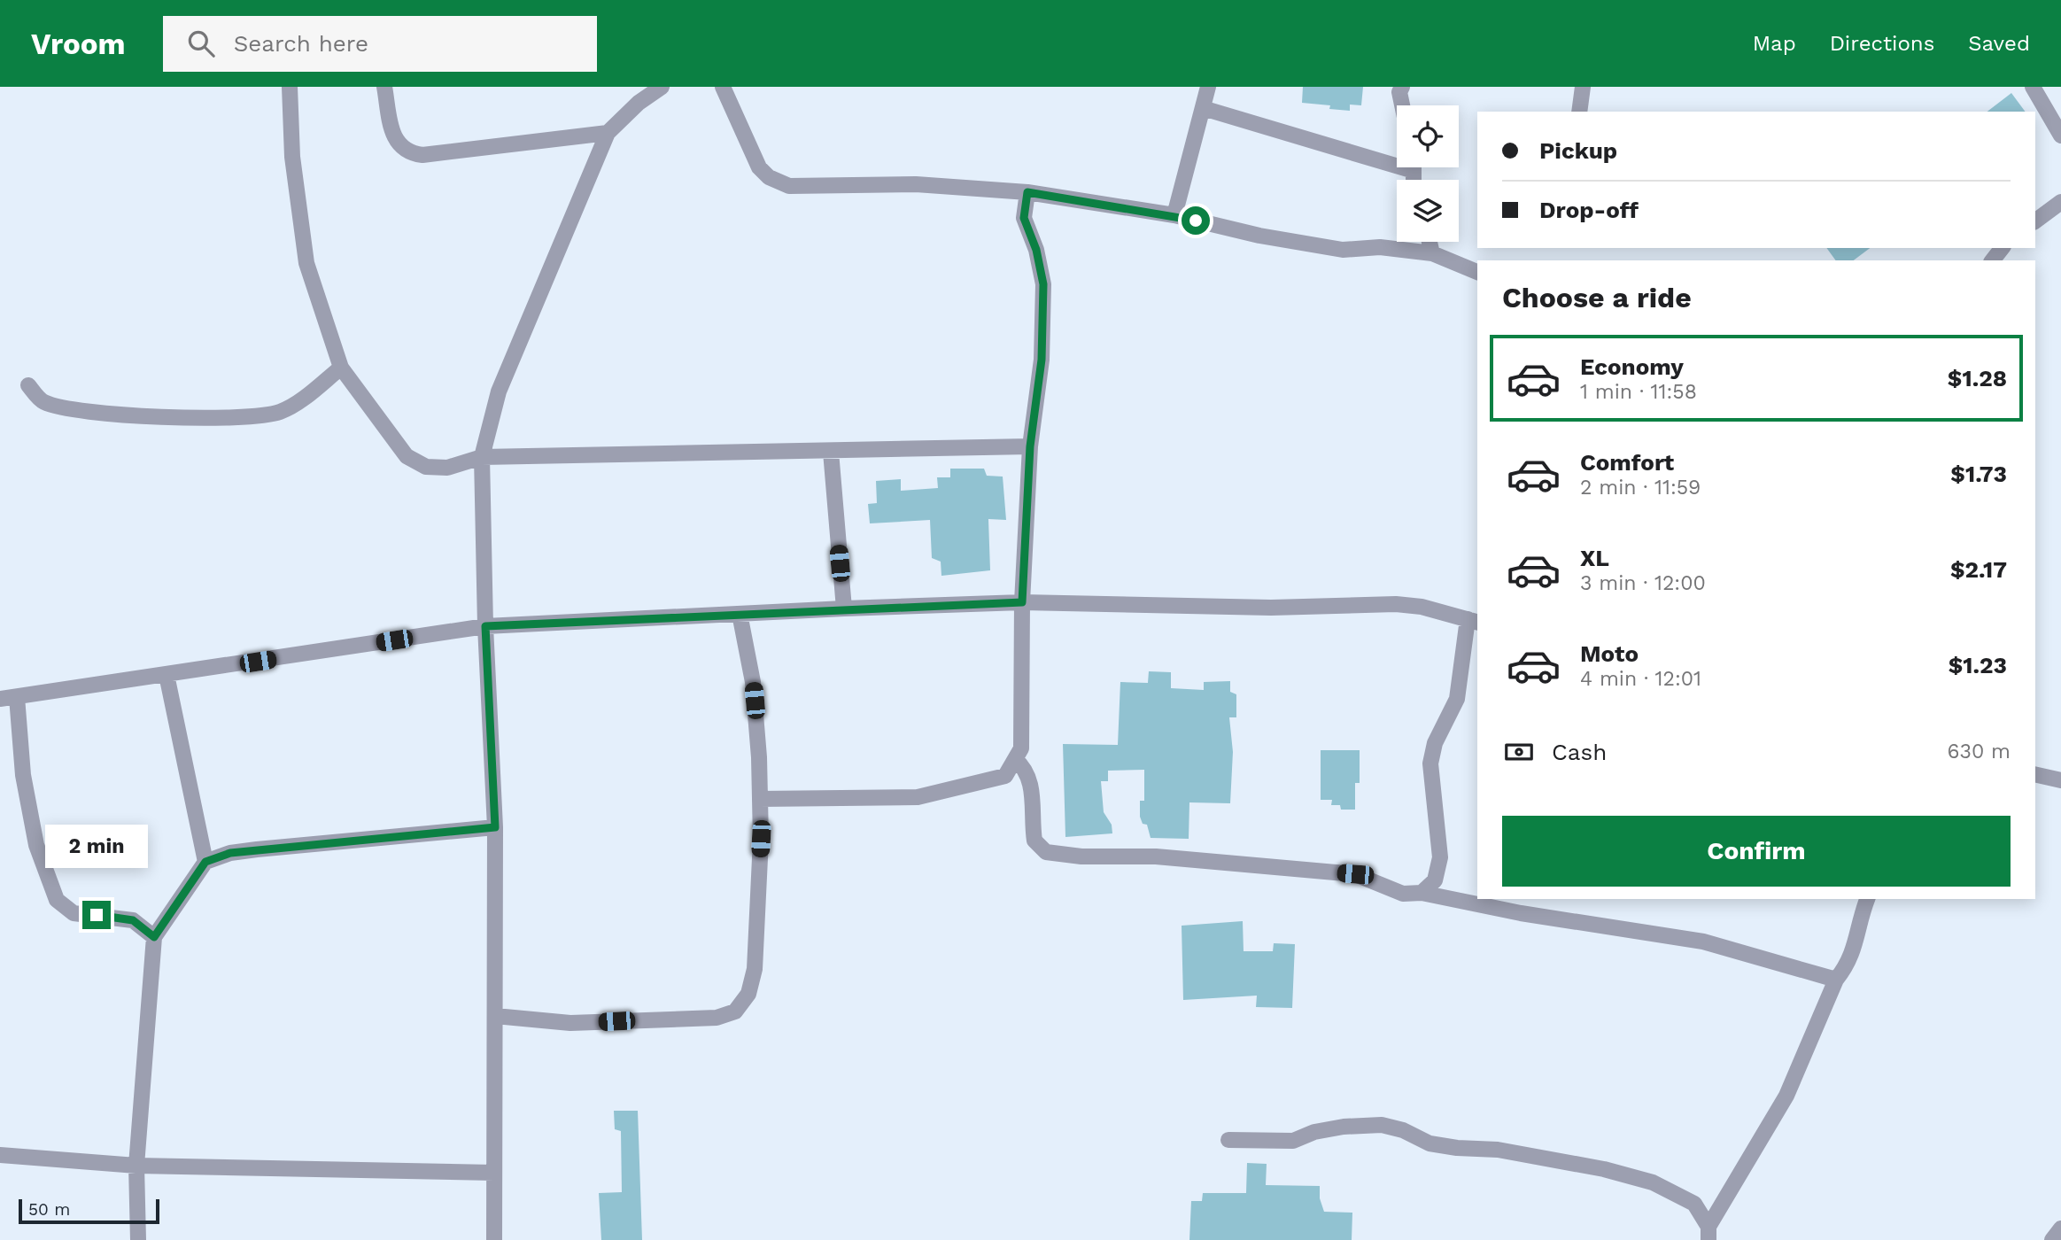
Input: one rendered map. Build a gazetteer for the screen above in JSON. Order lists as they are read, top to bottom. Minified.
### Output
{"scale_bar":"50 m","page":{"header":"Vroom","search":"Search here","nav":["Map","Directions","Saved"],"banner":["Pickup","Drop-off"],"heading":"Choose a ride","list":[{"name":"Economy","note":"1 min · 11:58","value":"$1.28"},{"name":"Comfort","note":"2 min · 11:59","value":"$1.73"},{"name":"XL","note":"3 min · 12:00","value":"$2.17"},{"name":"Moto","note":"4 min · 12:01","value":"$1.23"}],"pay":["Cash","630 m"],"buttons":"Confirm","bubble":"2 min","scale":"50 m"}}
